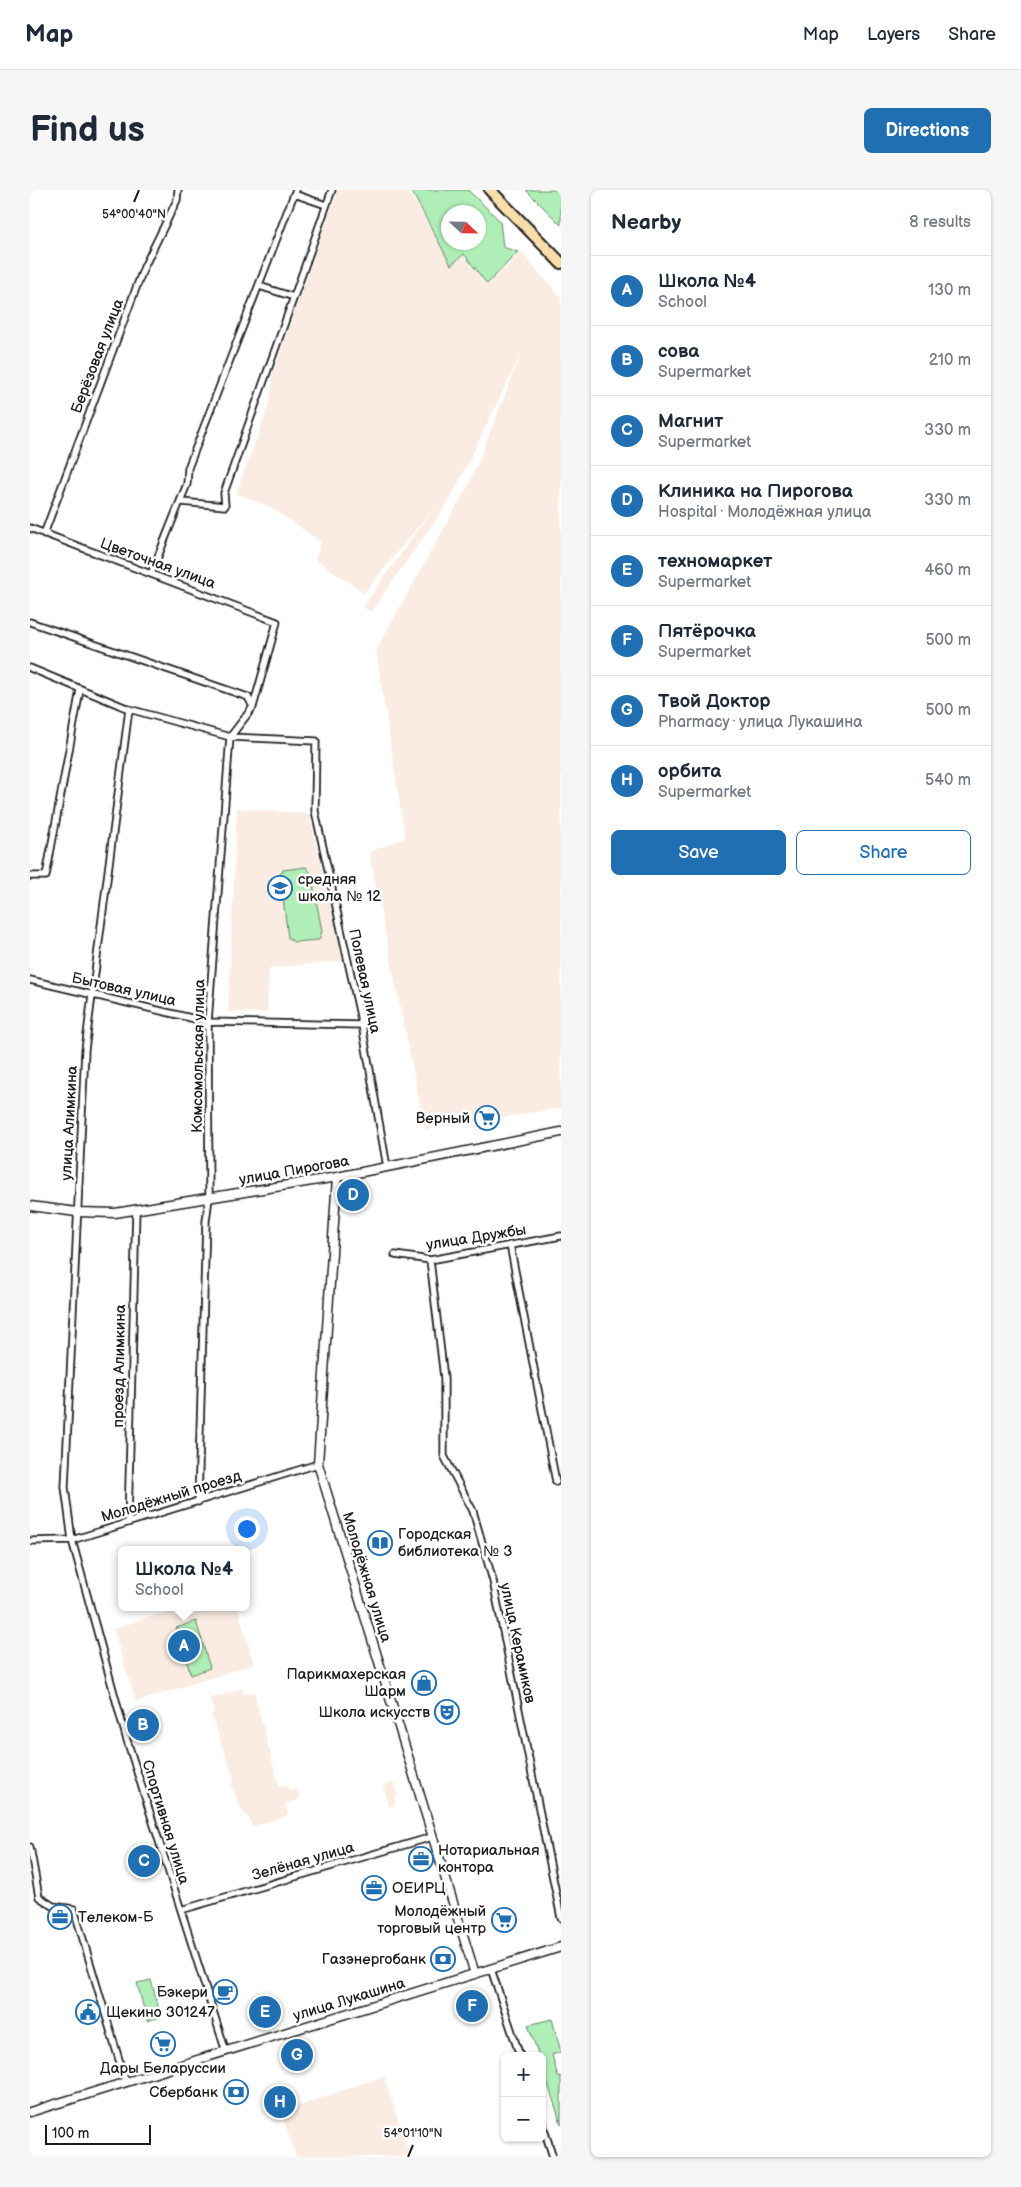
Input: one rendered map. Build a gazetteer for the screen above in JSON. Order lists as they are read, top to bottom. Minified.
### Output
{"streets":{"street":["Берёзовая улица","Цветочная улица","Полевая улица","Бытовая улица","Комсомольская улица","улица Алимкина","улица Пирогова","улица Дружбы","проезд Алимкина","Молодёжный проезд","Молодёжная улица","улица Керамиков","Спортивная улица","Зелёная улица","улица Лукашина"]},"crossings":[["Берёзовая улица","Цветочная улица"],["Полевая улица","Бытовая улица"],["Полевая улица","Комсомольская улица"],["Полевая улица","улица Пирогова"],["Бытовая улица","Комсомольская улица"],["Бытовая улица","улица Алимкина"],["Комсомольская улица","улица Пирогова"],["Комсомольская улица","Молодёжный проезд"],["улица Алимкина","улица Пирогова"],["улица Алимкина","Молодёжный проезд"],["улица Алимкина","Спортивная улица"],["улица Пирогова","проезд Алимкина"],["улица Пирогова","Молодёжная улица"],["улица Дружбы","улица Керамиков"],["проезд Алимкина","Молодёжный проезд"],["Молодёжный проезд","Молодёжная улица"],["Молодёжный проезд","Спортивная улица"],["Молодёжная улица","Зелёная улица"],["Молодёжная улица","улица Лукашина"],["Спортивная улица","Зелёная улица"],["Спортивная улица","улица Лукашина"]],"places":{"school or university":["средняя школа № 12"],"supermarket":["Верный","Молодёжный торговый центр","Дары Беларуссии"],"library":["Городская библиотека № 3"],"shop":["Парикмахерская Шарм"],"theatre":["Школа искусств"],"office":["Нотариальная контора","OEИРЦ","Телеком-Б"],"bank":["Газэнергобанк","Сбербанк"],"cafe":["Бэкери"],"public building":["Щекино 301247"]},"scale_bar":"100 m","north":"right","page":{"header":"Map","nav":["Map","Layers","Share"],"buttons":["Directions",["Save","Share"]],"title":"Find us","heading":["Nearby","8 results"],"list":[{"mark":"A","name":"Школа №4","note":"School","value":"130 m"},{"mark":"B","name":"сова","note":"Supermarket","value":"210 m"},{"mark":"C","name":"Магнит","note":"Supermarket","value":"330 m"},{"mark":"D","name":"Клиника на Пирогова","note":"Hospital · Молодёжная улица","value":"330 m"},{"mark":"E","name":"техномаркет","note":"Supermarket","value":"460 m"},{"mark":"F","name":"Пятёрочка","note":"Supermarket","value":"500 m"},{"mark":"G","name":"Твой Доктор","note":"Pharmacy · улица Лукашина","value":"500 m"},{"mark":"H","name":"орбита","note":"Supermarket","value":"540 m"}],"pins":["D","A","B","C","F","E","G","H"],"popup":["Школа №4","School"],"map_buttons":["+","−"],"scale":"100 m"},"coordinates":["54°00'40\"N","54°01'10\"N"]}
